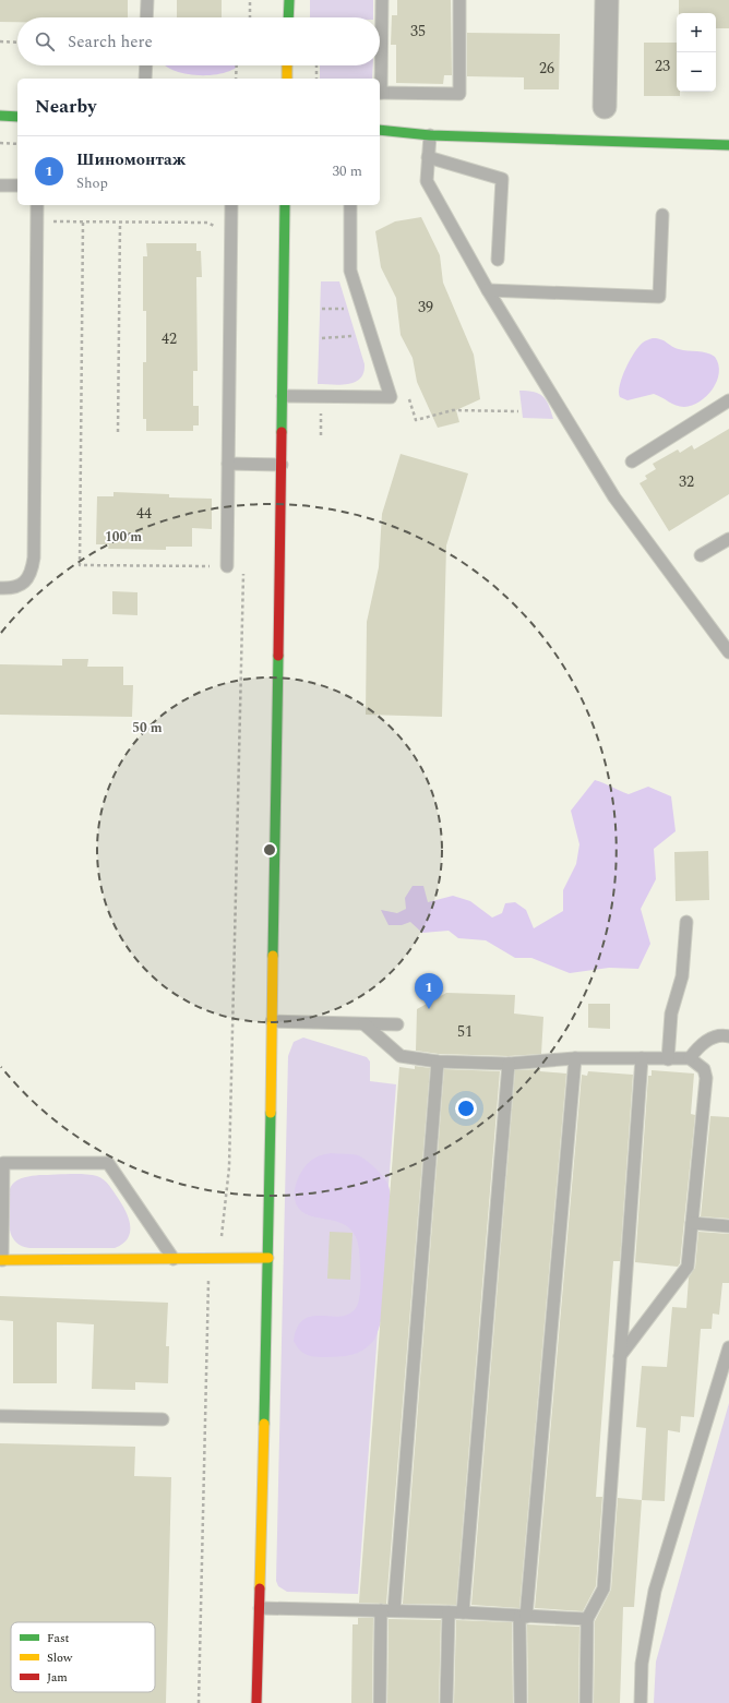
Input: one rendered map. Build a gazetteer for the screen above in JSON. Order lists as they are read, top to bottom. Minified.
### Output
{"house_numbers":["35","23","26","39","42","32","44","51"],"legend":["Fast","Slow","Jam"],"page":{"map_buttons":["+","−"],"search":"Search here","heading":"Nearby","list":[{"mark":"1","name":"Шиномонтаж","note":"Shop","value":"30 m"}],"pins":"1"},"rings":["100 m","50 m"]}
